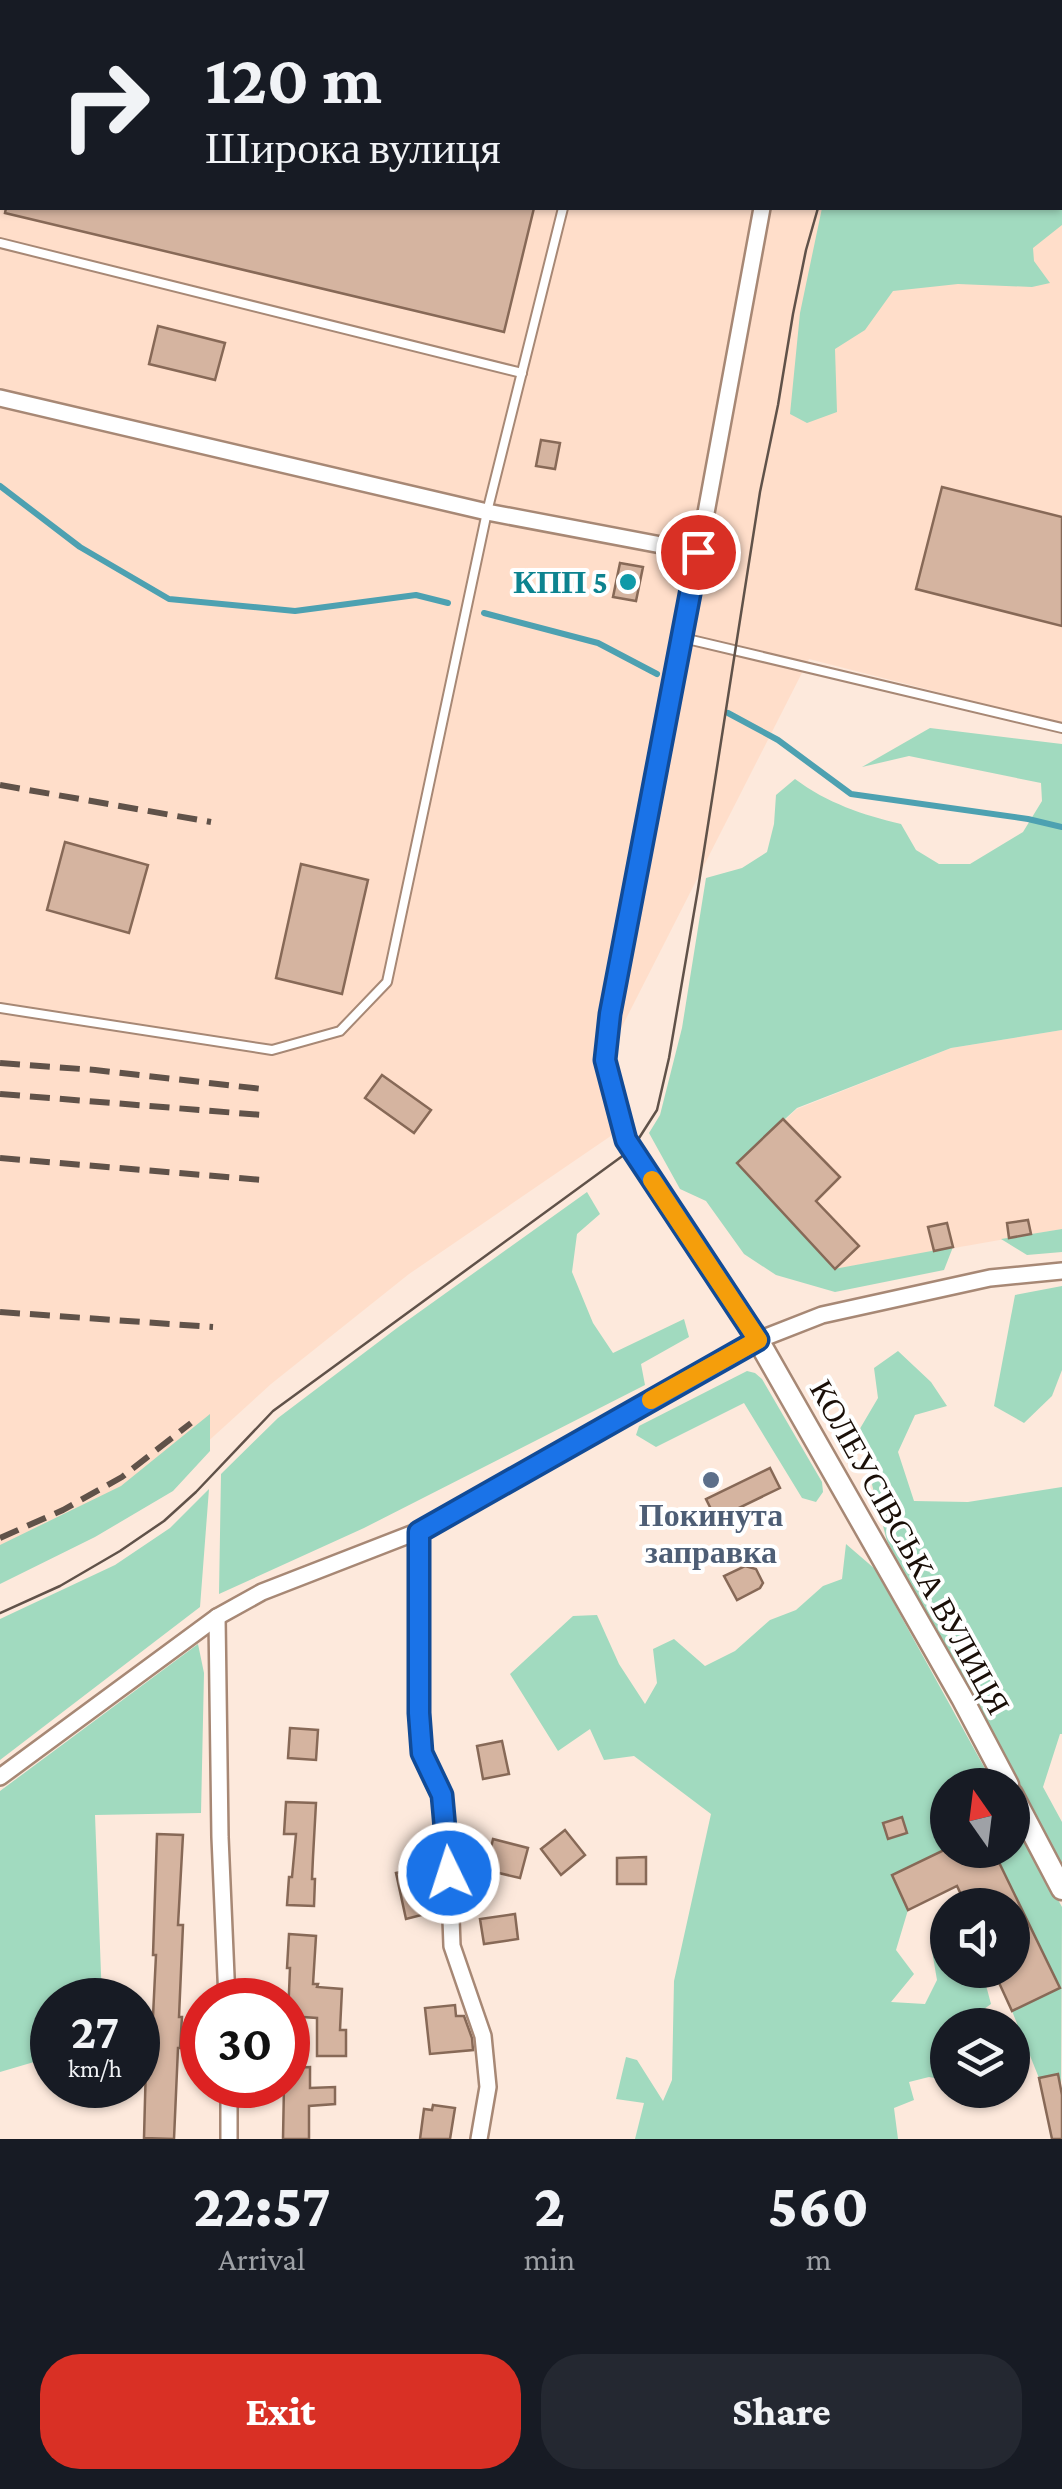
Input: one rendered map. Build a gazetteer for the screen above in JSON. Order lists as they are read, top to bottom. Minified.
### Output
{"streets":{"street":["КОЛЕУСІВСЬКА ВУЛИЦЯ"]},"places":["КПП 5","Покинута заправка"],"north":"top","page":{"turn":["120 m","Широка вулиця"],"speed":"27 km/h","limit":"30","eta":["22:57","Arrival","2","min","560","m"],"buttons":["Exit","Share"]}}
